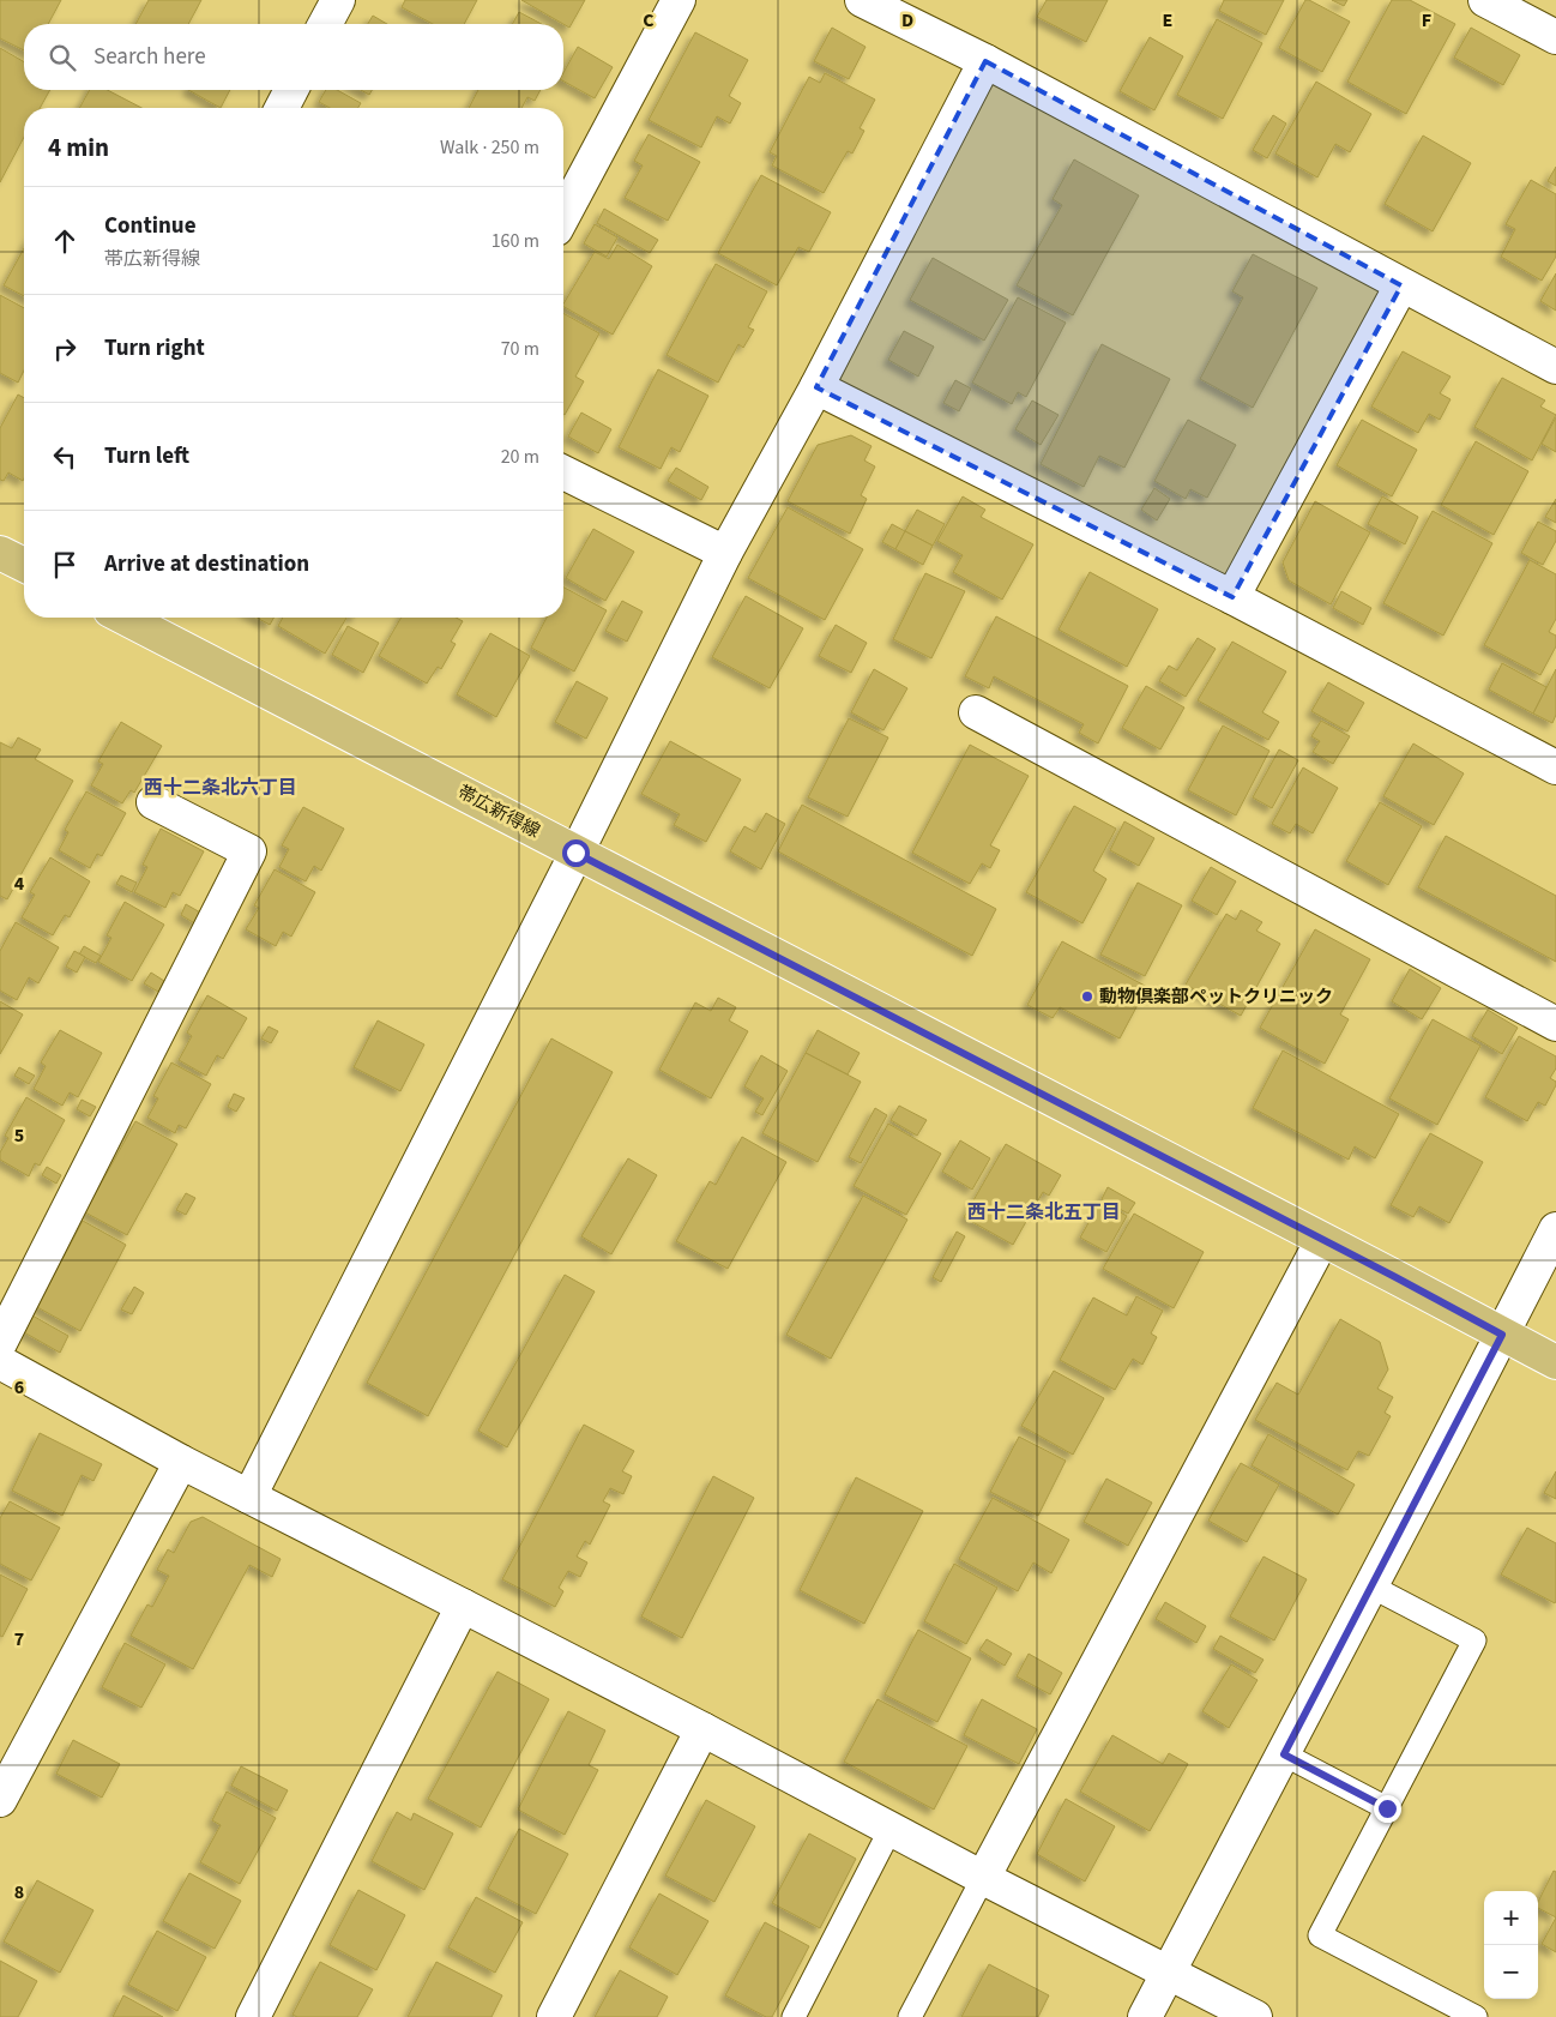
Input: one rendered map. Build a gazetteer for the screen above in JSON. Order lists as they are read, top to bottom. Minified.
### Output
{"streets":{"main road":["帯広新得線"]},"districts":["西十二条北六丁目","西十二条北五丁目"],"places":["動物倶楽部ペットクリニック"],"page":{"search":"Search here","heading":["4 min","Walk · 250 m"],"list":[["Continue","帯広新得線","160 m"],["Turn right","70 m"],["Turn left","20 m"],"Arrive at destination"],"map_buttons":["+","−"]},"grid":{"columns":["C","D","E","F"],"rows":["4","5","6","7","8"]}}
